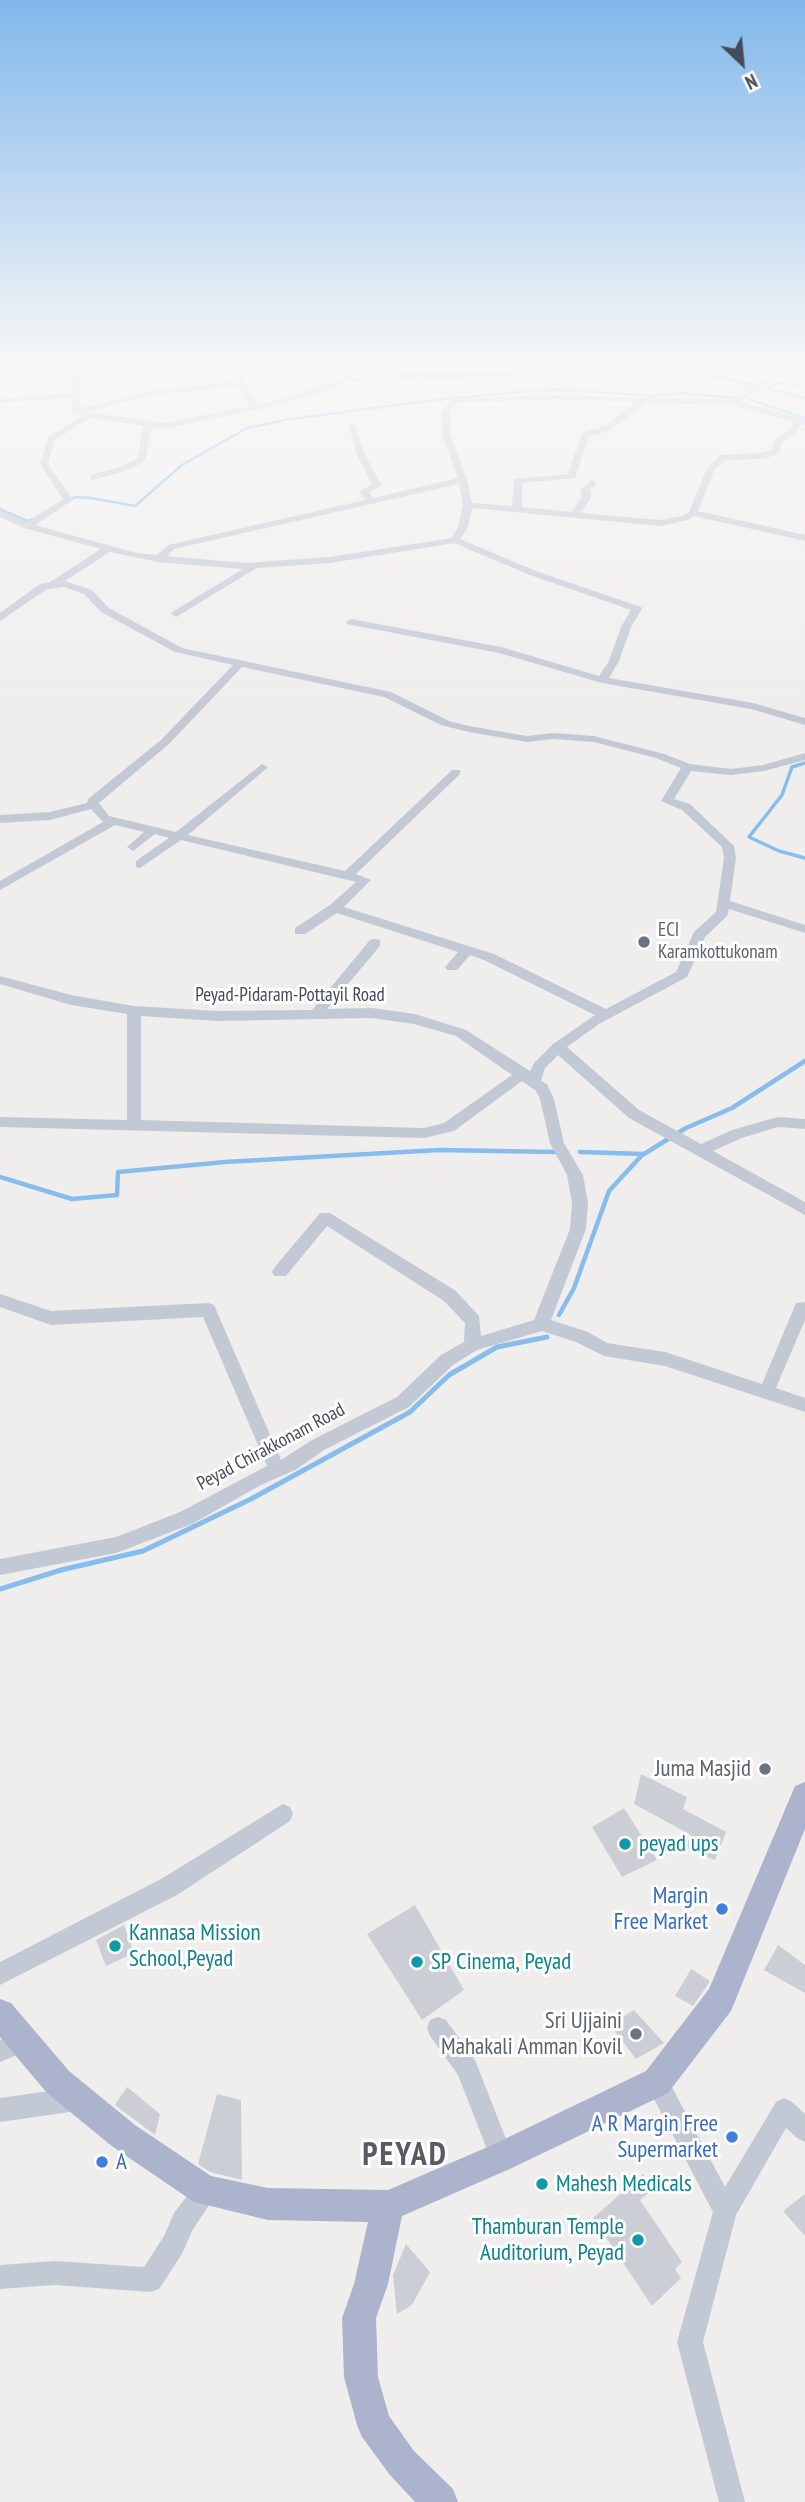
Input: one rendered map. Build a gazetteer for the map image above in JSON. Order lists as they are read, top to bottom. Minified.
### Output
{"streets":{"street":["Peyad-Pidaram-Pottayil Road","Peyad Chirakkonam Road"]},"districts":["PEYAD"],"places":["ECI Karamkottukonam","Juma Masjid","peyad ups","Margin Free Market","Kannasa Mission School,Peyad","SP Cinema, Peyad","Sri Ujjaini Mahakali Amman Kovil","A R Margin Free Supermarket","A","Mahesh Medicals","Thamburan Temple Auditorium, Peyad"],"north":"bottom right"}
